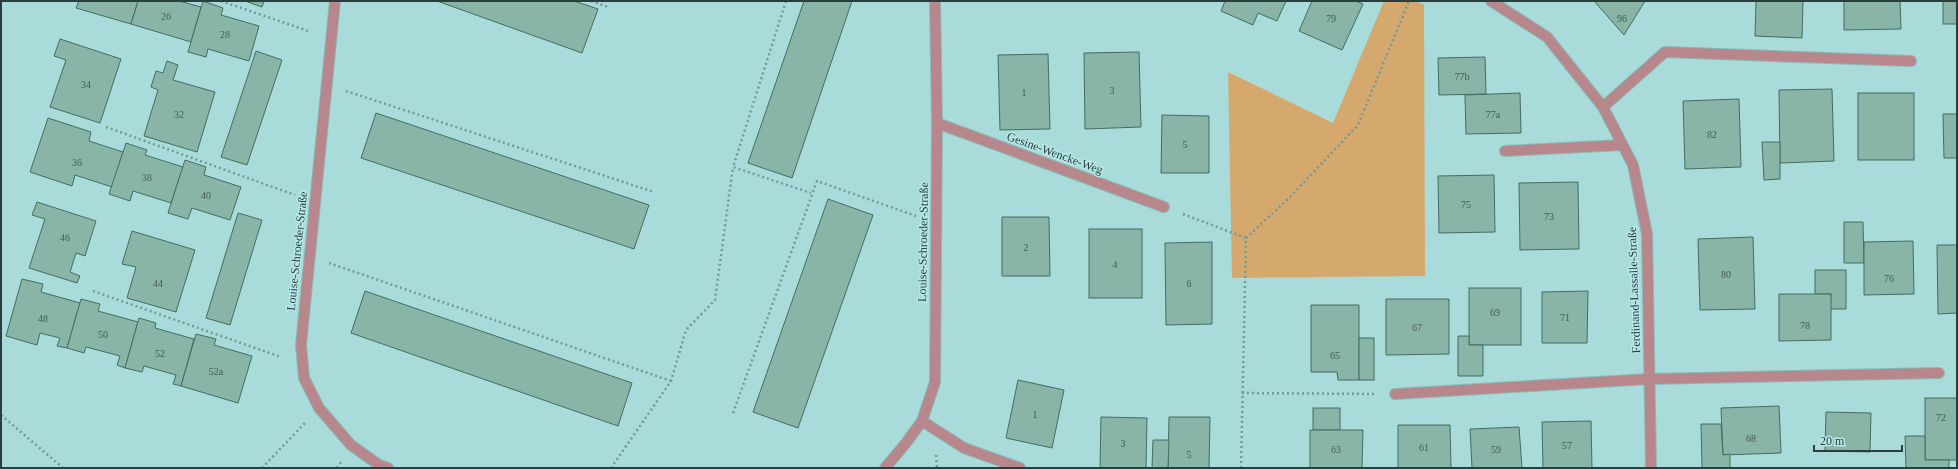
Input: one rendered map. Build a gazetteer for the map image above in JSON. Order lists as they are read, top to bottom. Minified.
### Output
{"streets":{"street":["Gesine-Wencke-Weg","Louise-Schroeder-Straße","Ferdinand-Lassalle-Straße"]},"crossings":[["Gesine-Wencke-Weg","Louise-Schroeder-Straße"]],"house_numbers":["26","79","96","28","77b","34","3","1","32","77a","82","5","36","38","40","75","73","46","2","4","80","76","44","6","69","71","48","78","67","50","52","65","52a","1","72","68","3","57","61","63","59","5"],"scale_bar":"20 m"}
